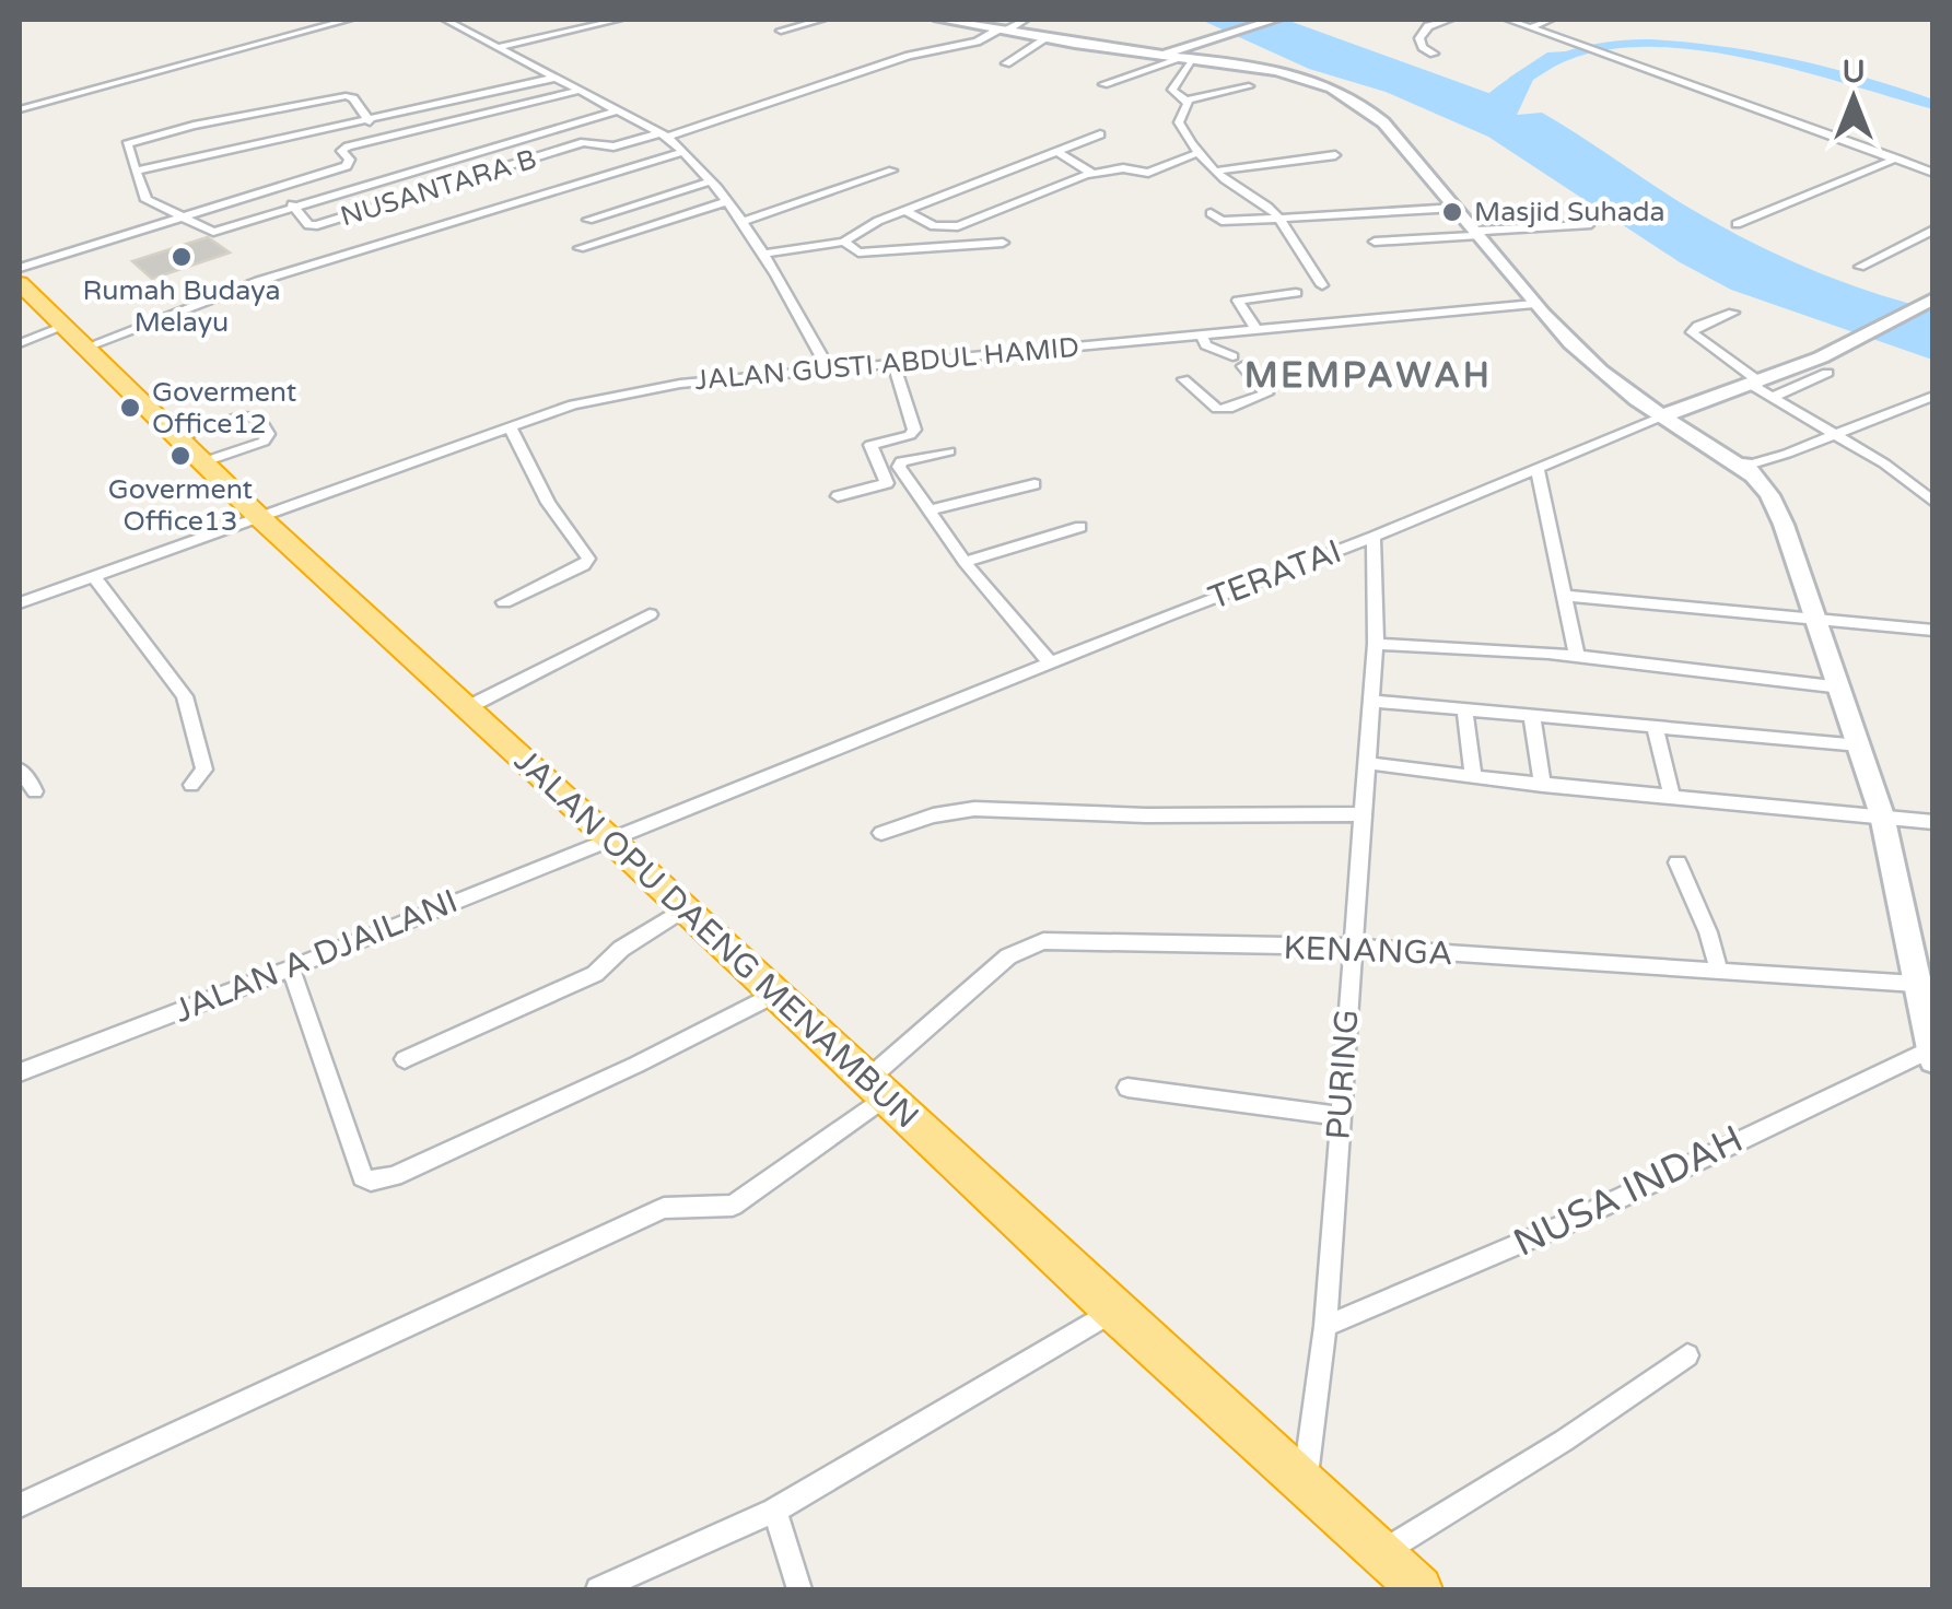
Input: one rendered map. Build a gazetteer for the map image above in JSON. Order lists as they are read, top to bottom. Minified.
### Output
{"streets":{"highway":["JALAN OPU DAENG MENAMBUN"],"main road":["TERATAI"],"street":["NUSANTARA B","JALAN GUSTI ABDUL HAMID","KENANGA","JALAN A DJAILANI","PURING","NUSA INDAH"]},"crossings":[["JALAN GUSTI ABDUL HAMID","JALAN OPU DAENG MENAMBUN"],["TERATAI","JALAN OPU DAENG MENAMBUN"],["TERATAI","JALAN A DJAILANI"],["TERATAI","PURING"],["JALAN OPU DAENG MENAMBUN","KENANGA"],["JALAN OPU DAENG MENAMBUN","JALAN A DJAILANI"],["JALAN OPU DAENG MENAMBUN","PURING"],["KENANGA","PURING"],["PURING","NUSA INDAH"]],"districts":["MEMPAWAH"],"places":["Masjid Suhada","Rumah Budaya Melayu","Goverment Office12","Goverment Office13"],"north":"top"}
